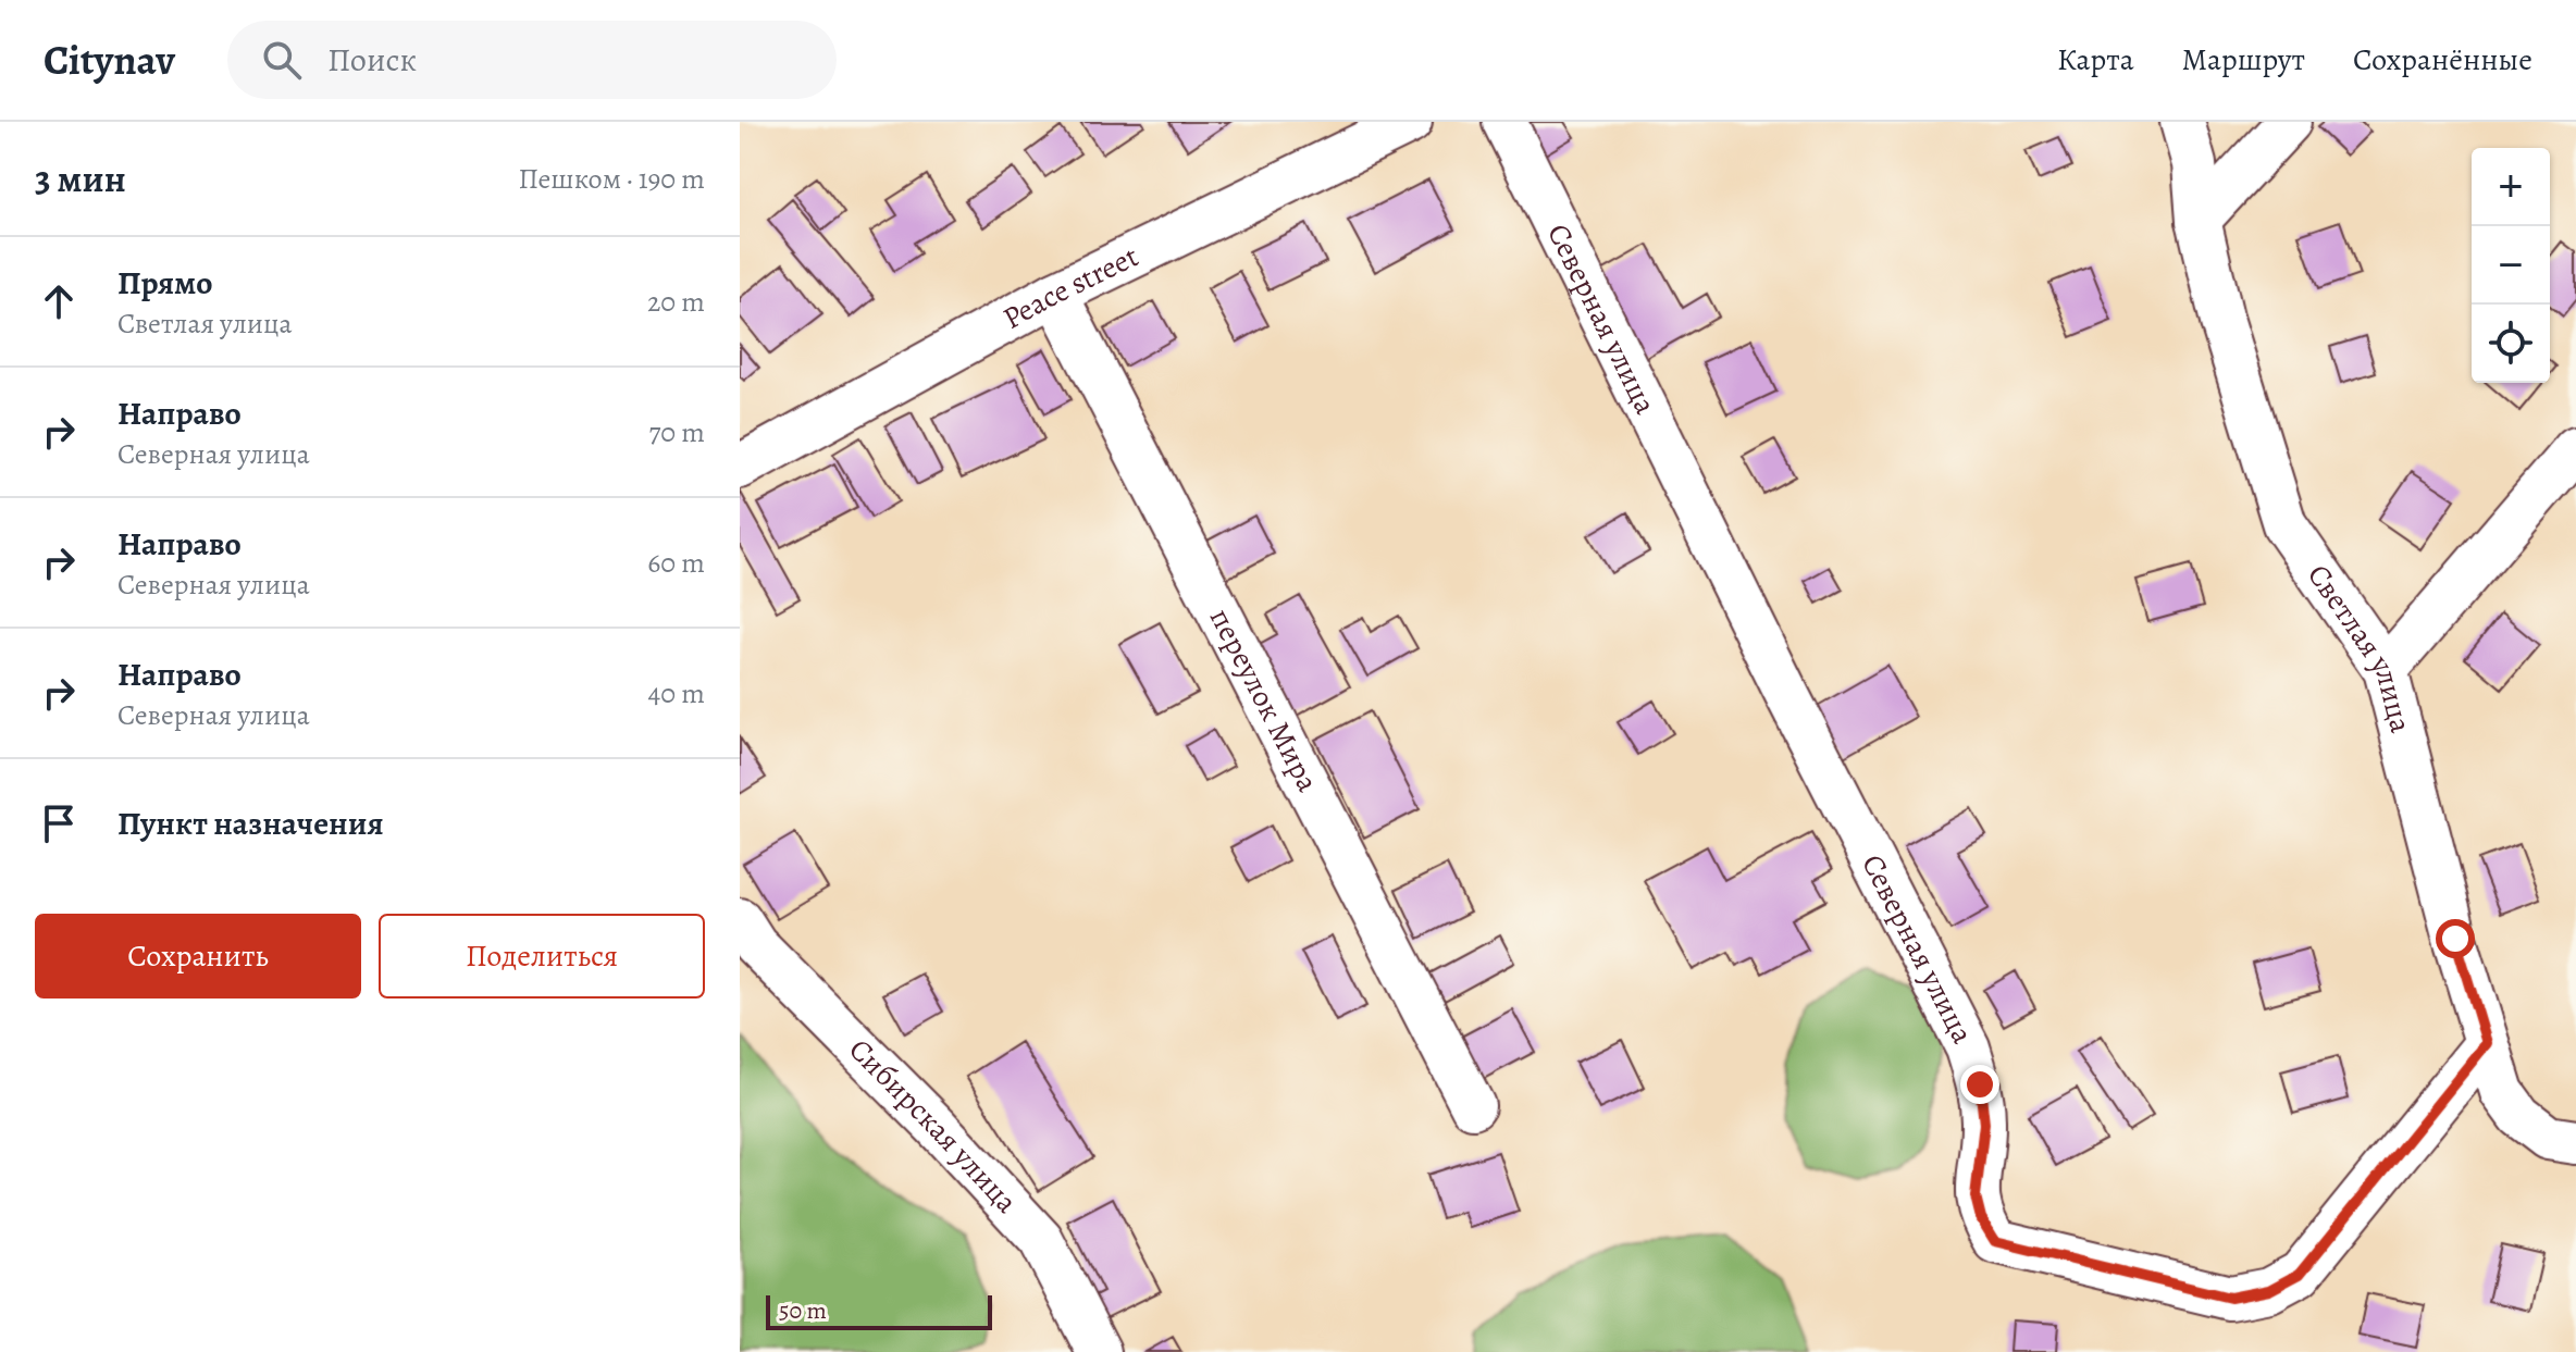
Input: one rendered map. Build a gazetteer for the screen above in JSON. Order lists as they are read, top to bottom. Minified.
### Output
{"streets":{"street":["Peace street","Северная улица","Светлая улица","переулок Мира","Сибирская улица"]},"crossings":[["Peace street","переулок Мира"],["Северная улица","Светлая улица"]],"scale_bar":"50 m","page":{"header":"Citynav","search":"Поиск","nav":["Карта","Маршрут","Сохранённые"],"heading":["3 мин","Пешком · 190 m"],"map_buttons":["+","−"],"list":[["Прямо","Светлая улица","20 m"],["Направо","Северная улица","70 m"],["Направо","Северная улица","60 m"],["Направо","Северная улица","40 m"],"Пункт назначения"],"buttons":["Сохранить","Поделиться"],"scale":"50 m"}}
